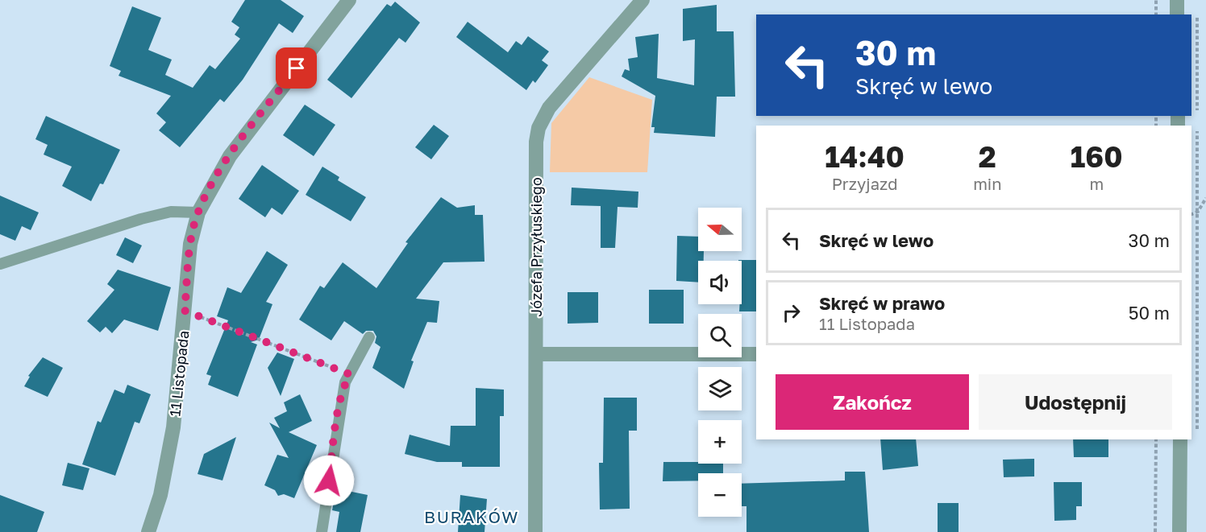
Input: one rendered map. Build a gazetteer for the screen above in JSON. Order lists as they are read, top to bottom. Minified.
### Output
{"streets":{"street":["Józefa Przyłuskiego","11 Listopada"]},"districts":["BURAKÓW"],"north":"left","page":{"turn":["30 m","Skręć w lewo"],"eta":["14:40","Przyjazd","2","min","160","m"],"map_buttons":["+","−"],"list":[{"name":"Skręć w lewo","value":"30 m"},{"name":"Skręć w prawo","note":"11 Listopada","value":"50 m"}],"buttons":["Zakończ","Udostępnij"]}}
